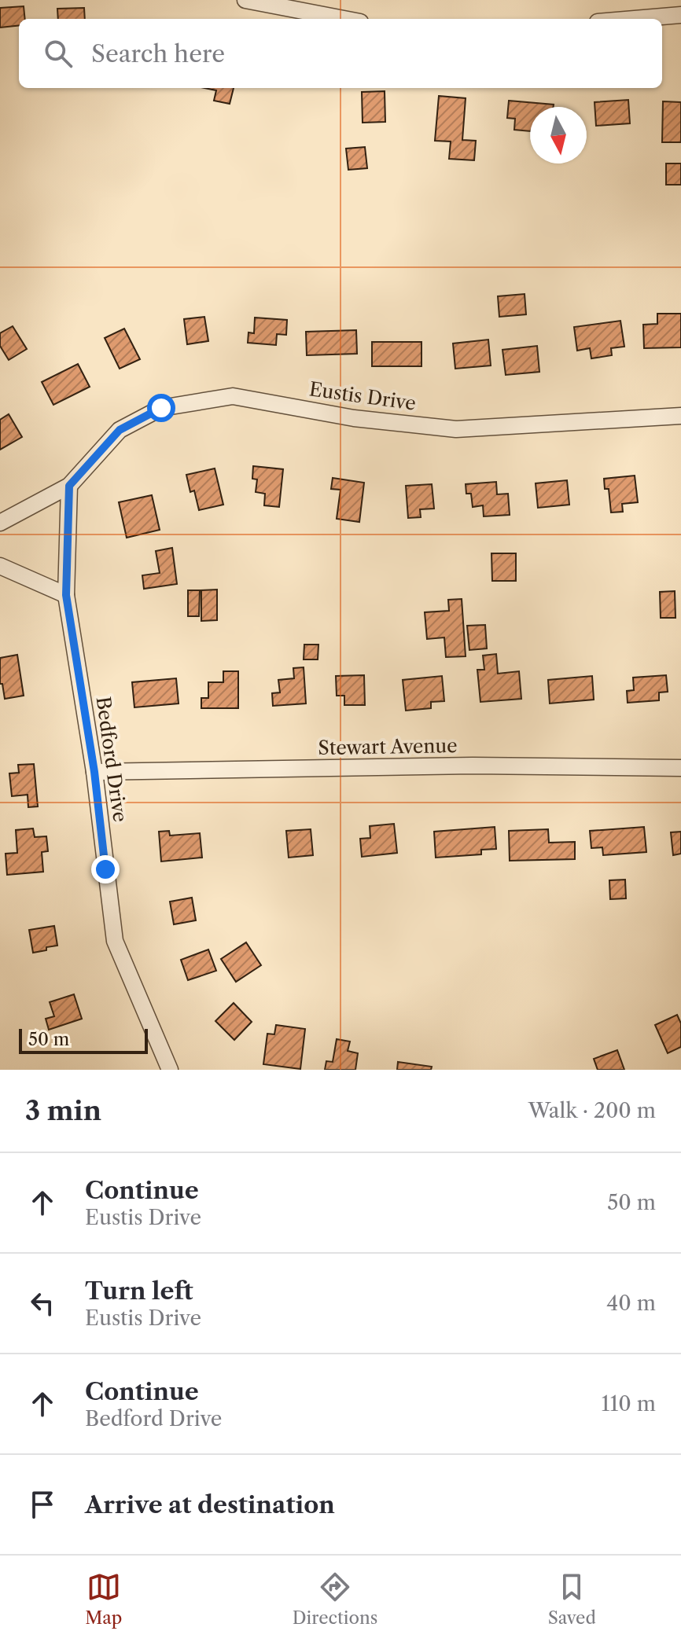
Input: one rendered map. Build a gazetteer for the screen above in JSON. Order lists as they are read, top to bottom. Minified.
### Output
{"streets":{"street":["Eustis Drive","Stewart Avenue","Bedford Drive"]},"crossings":[["Stewart Avenue","Bedford Drive"]],"scale_bar":"50 m","north":"bottom","page":{"search":"Search here","scale":"50 m","heading":["3 min","Walk · 200 m"],"list":[["Continue","Eustis Drive","50 m"],["Turn left","Eustis Drive","40 m"],["Continue","Bedford Drive","110 m"],"Arrive at destination"],"nav":["Map","Directions","Saved"]}}
